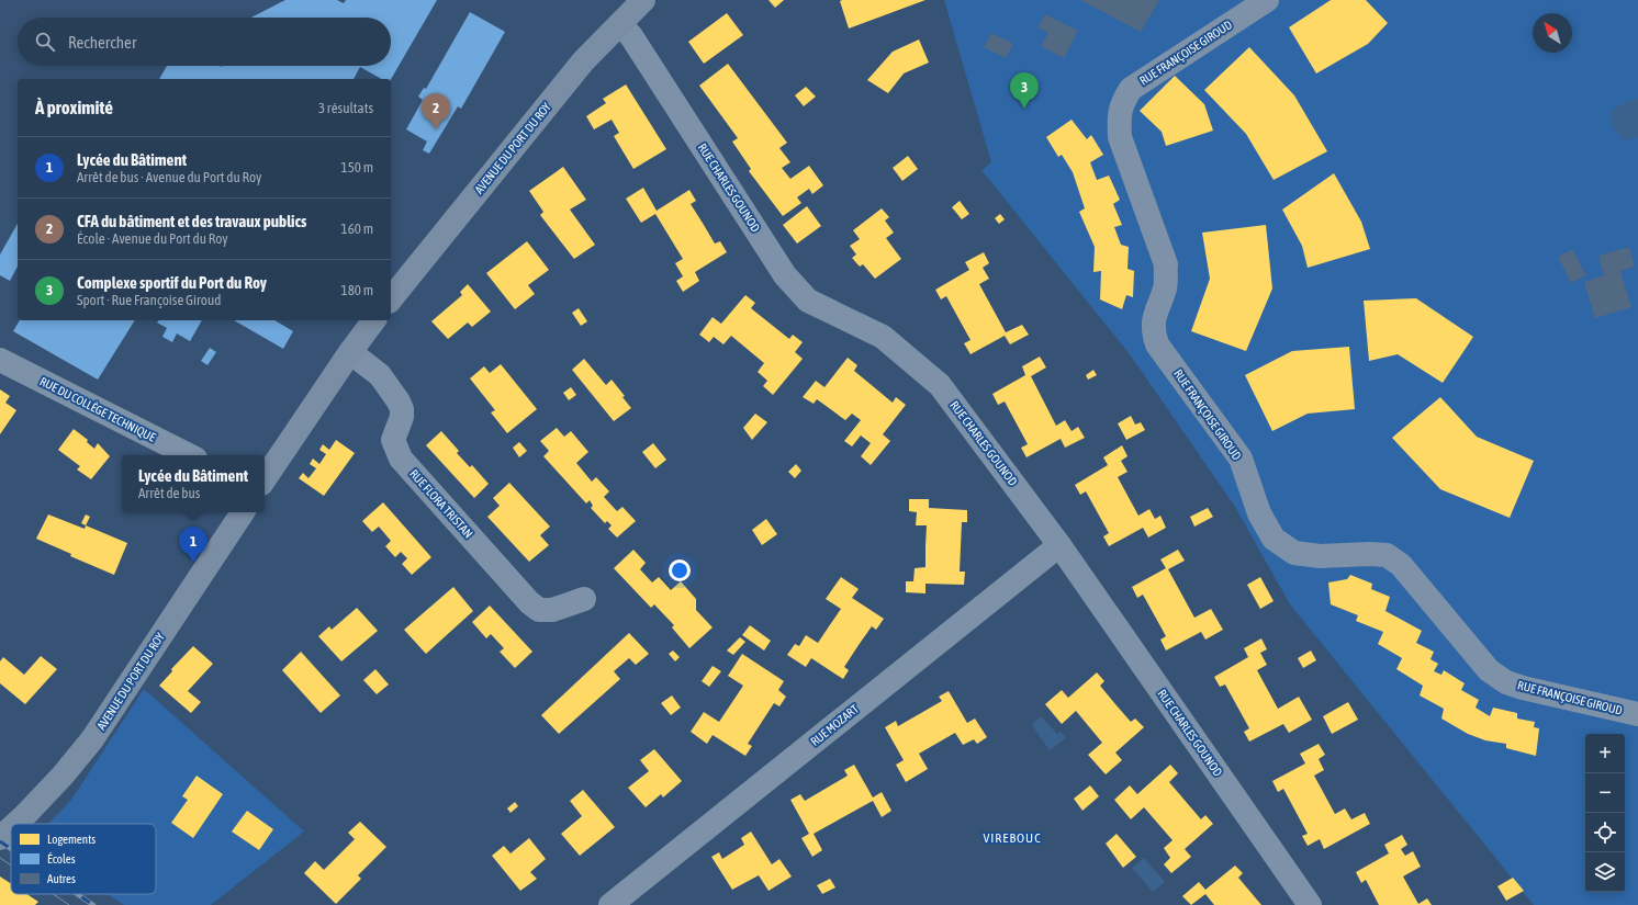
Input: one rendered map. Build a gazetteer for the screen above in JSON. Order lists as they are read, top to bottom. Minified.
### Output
{"streets":{"street":["RUE FRANÇOISE GIROUD","AVENUE DU PORT DU ROY","RUE CHARLES GOUNOD","RUE DU COLLÈGE TECHNIQUE","RUE FLORA TRISTAN","RUE MOZART"]},"crossings":[["AVENUE DU PORT DU ROY","RUE CHARLES GOUNOD"],["RUE CHARLES GOUNOD","RUE MOZART"]],"districts":["VIREBOUC"],"legend":["Logements","Écoles","Autres"],"north":"top left","page":{"search":"Rechercher","pins":["3","2","1"],"heading":["À proximité","3 résultats"],"list":[{"mark":"1","name":"Lycée du Bâtiment","note":"Arrêt de bus · Avenue du Port du Roy","value":"150 m"},{"mark":"2","name":"CFA du bâtiment et des travaux publics","note":"École · Avenue du Port du Roy","value":"160 m"},{"mark":"3","name":"Complexe sportif du Port du Roy","note":"Sport · Rue Françoise Giroud","value":"180 m"}],"popup":["Lycée du Bâtiment","Arrêt de bus"],"map_buttons":["+","−"]}}
